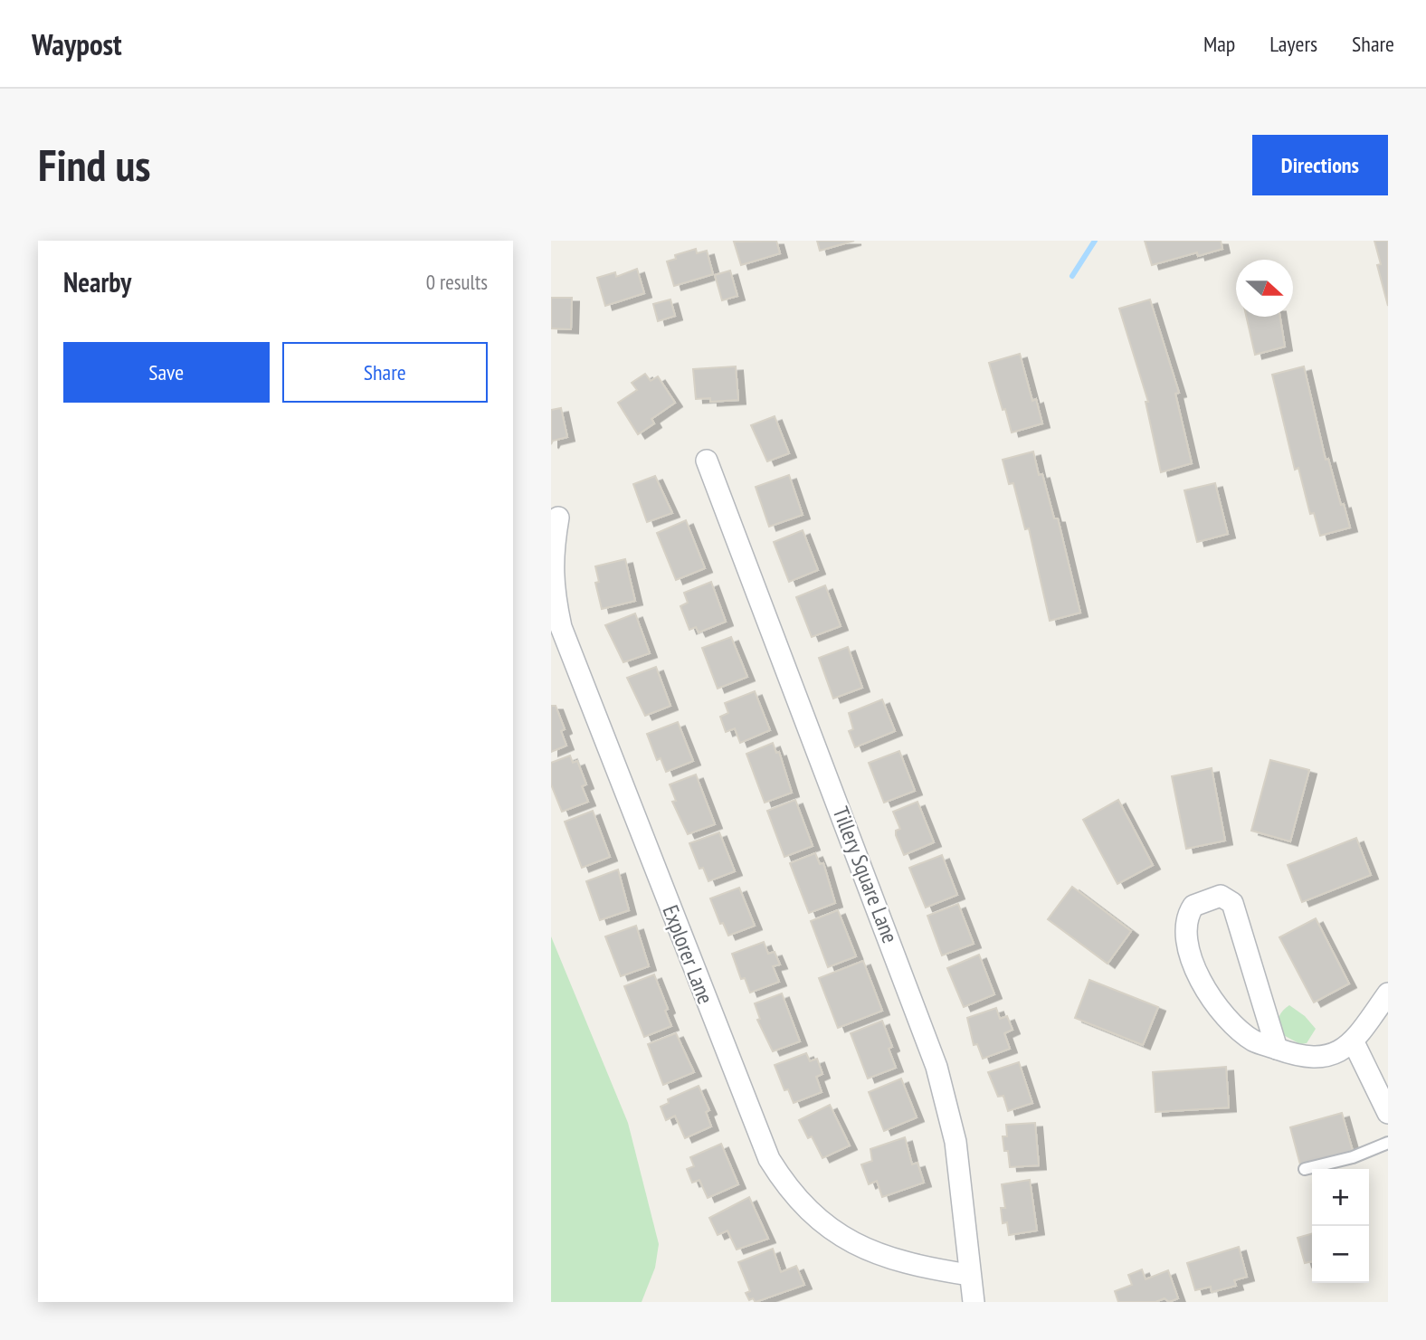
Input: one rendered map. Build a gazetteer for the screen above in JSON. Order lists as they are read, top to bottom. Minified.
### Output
{"streets":{"street":["Tillery Square Lane","Explorer Lane"]},"crossings":[["Tillery Square Lane","Explorer Lane"]],"north":"right","page":{"header":"Waypost","nav":["Map","Layers","Share"],"buttons":["Directions",["Save","Share"]],"title":"Find us","heading":["Nearby","0 results"],"map_buttons":["+","−"]}}
